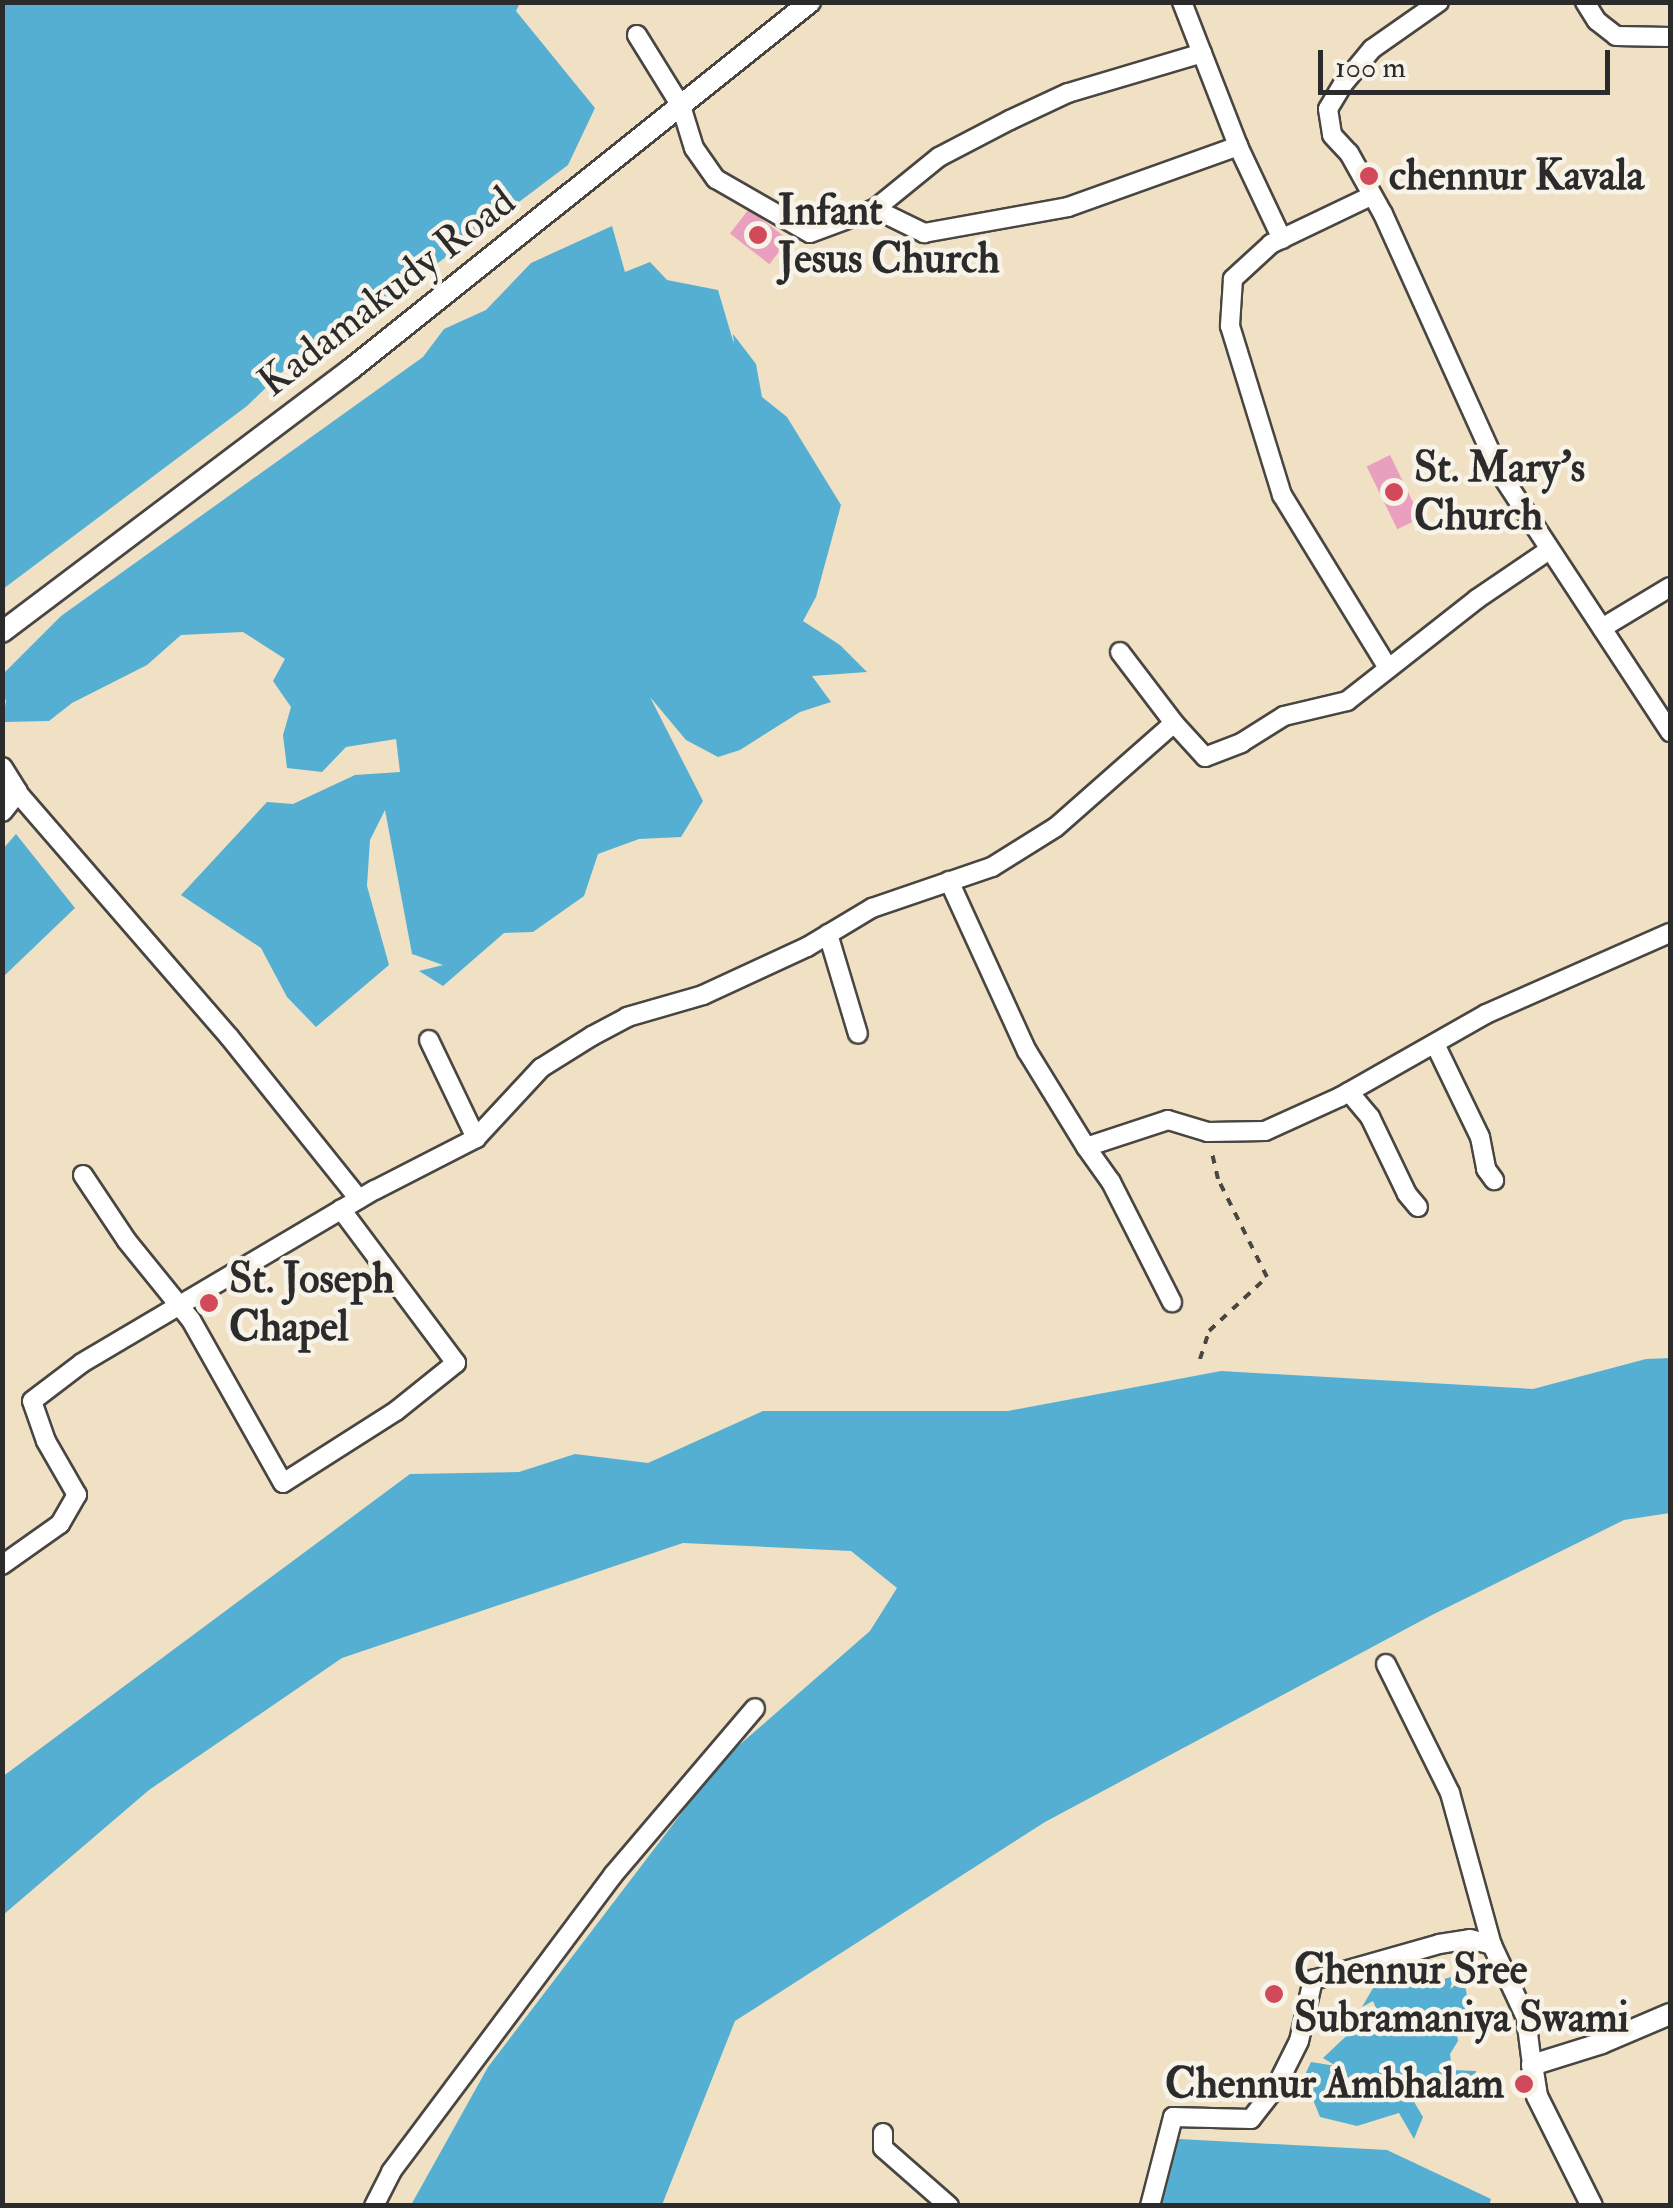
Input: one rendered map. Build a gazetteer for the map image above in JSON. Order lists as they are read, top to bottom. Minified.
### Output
{"streets":{"street":["Kadamakudy Road"]},"places":["chennur Kavala","Infant Jesus Church","St. Mary's Church","St. Joseph Chapel","Chennur Sree Subramaniya Swami","Chennur Ambhalam"],"scale_bar":"100 m"}
